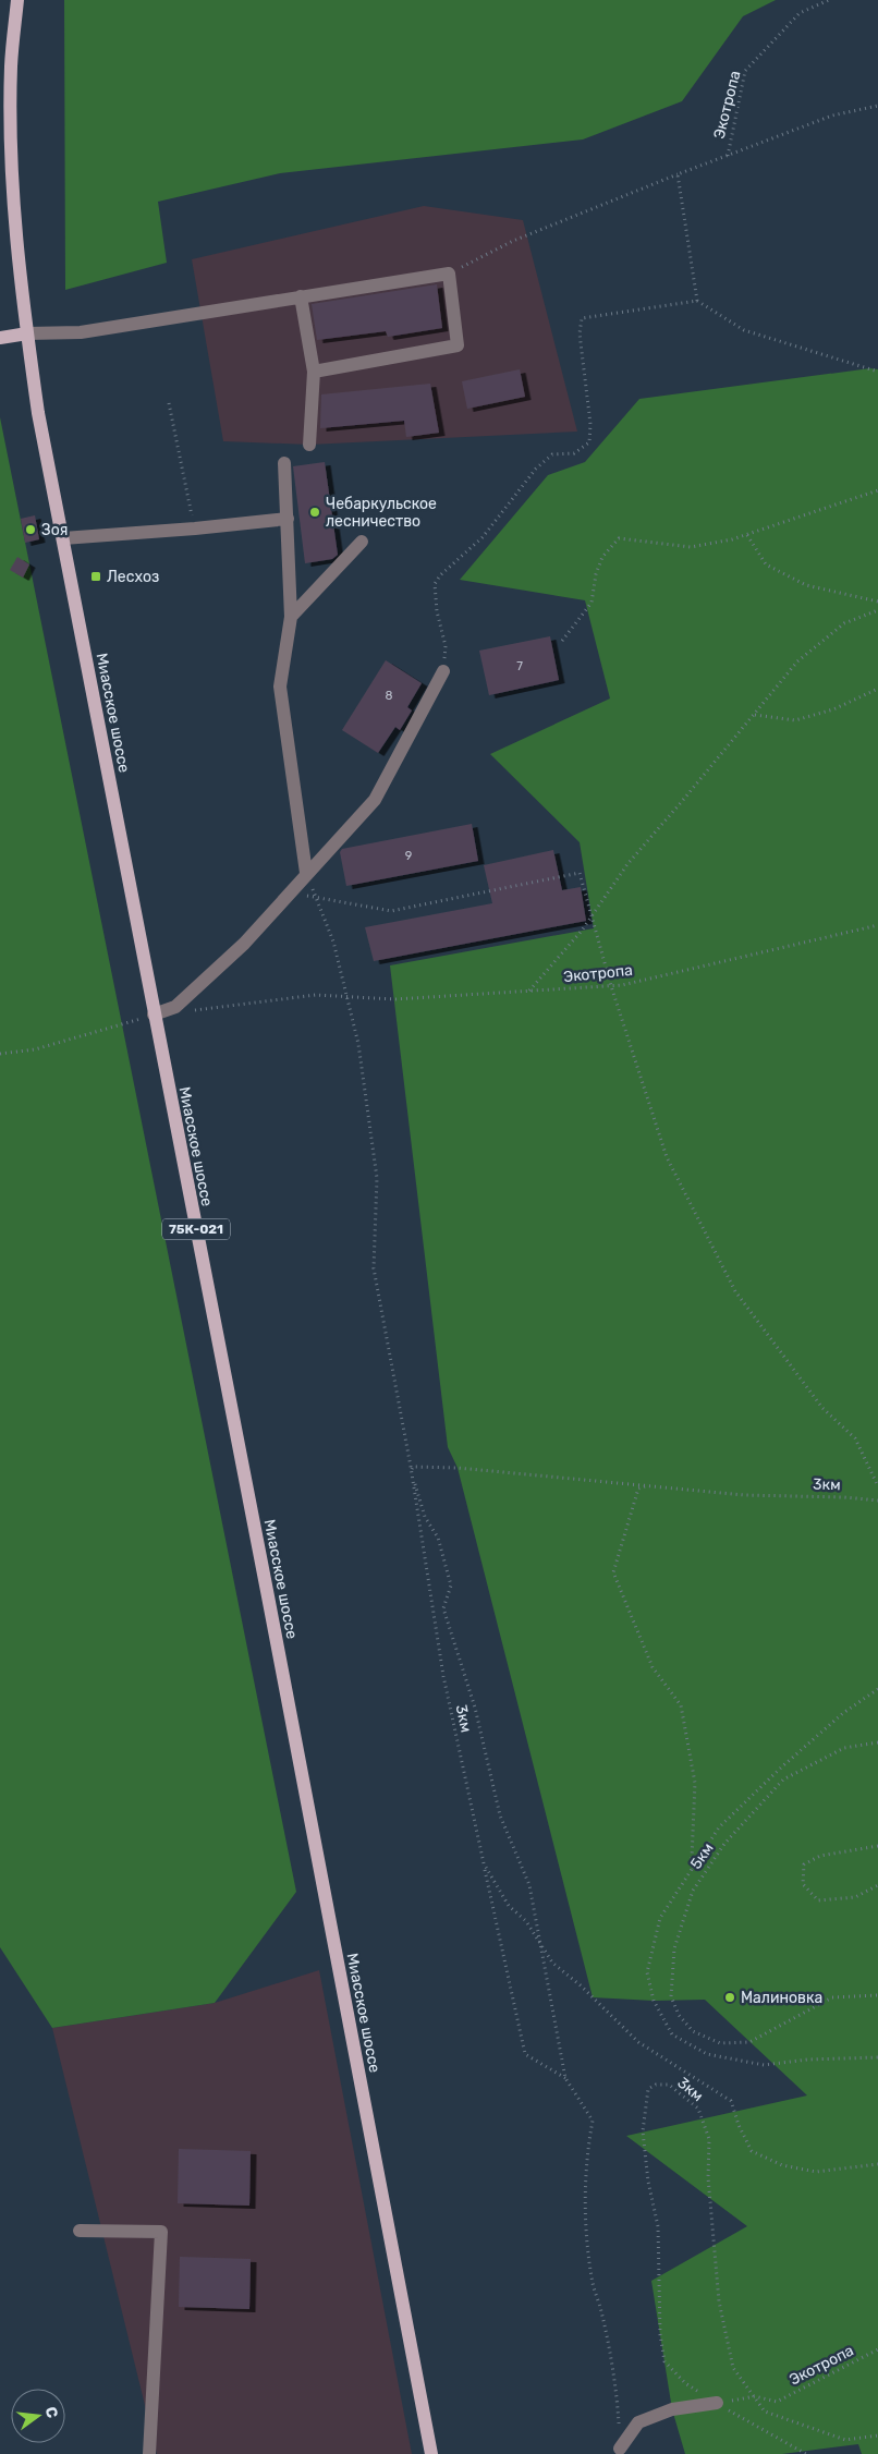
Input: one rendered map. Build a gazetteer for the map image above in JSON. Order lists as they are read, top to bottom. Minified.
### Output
{"streets":{"main road":["Миасское шоссе","75К-021"],"path":["Экотропа","3км","5км"]},"crossings":[["Экотропа","3км"]],"places":{"other":["Чебаркульское лесничество","Зоя","Малиновка"],"transit":["Лесхоз"]},"house_numbers":["7","8","9"],"north":"right"}
